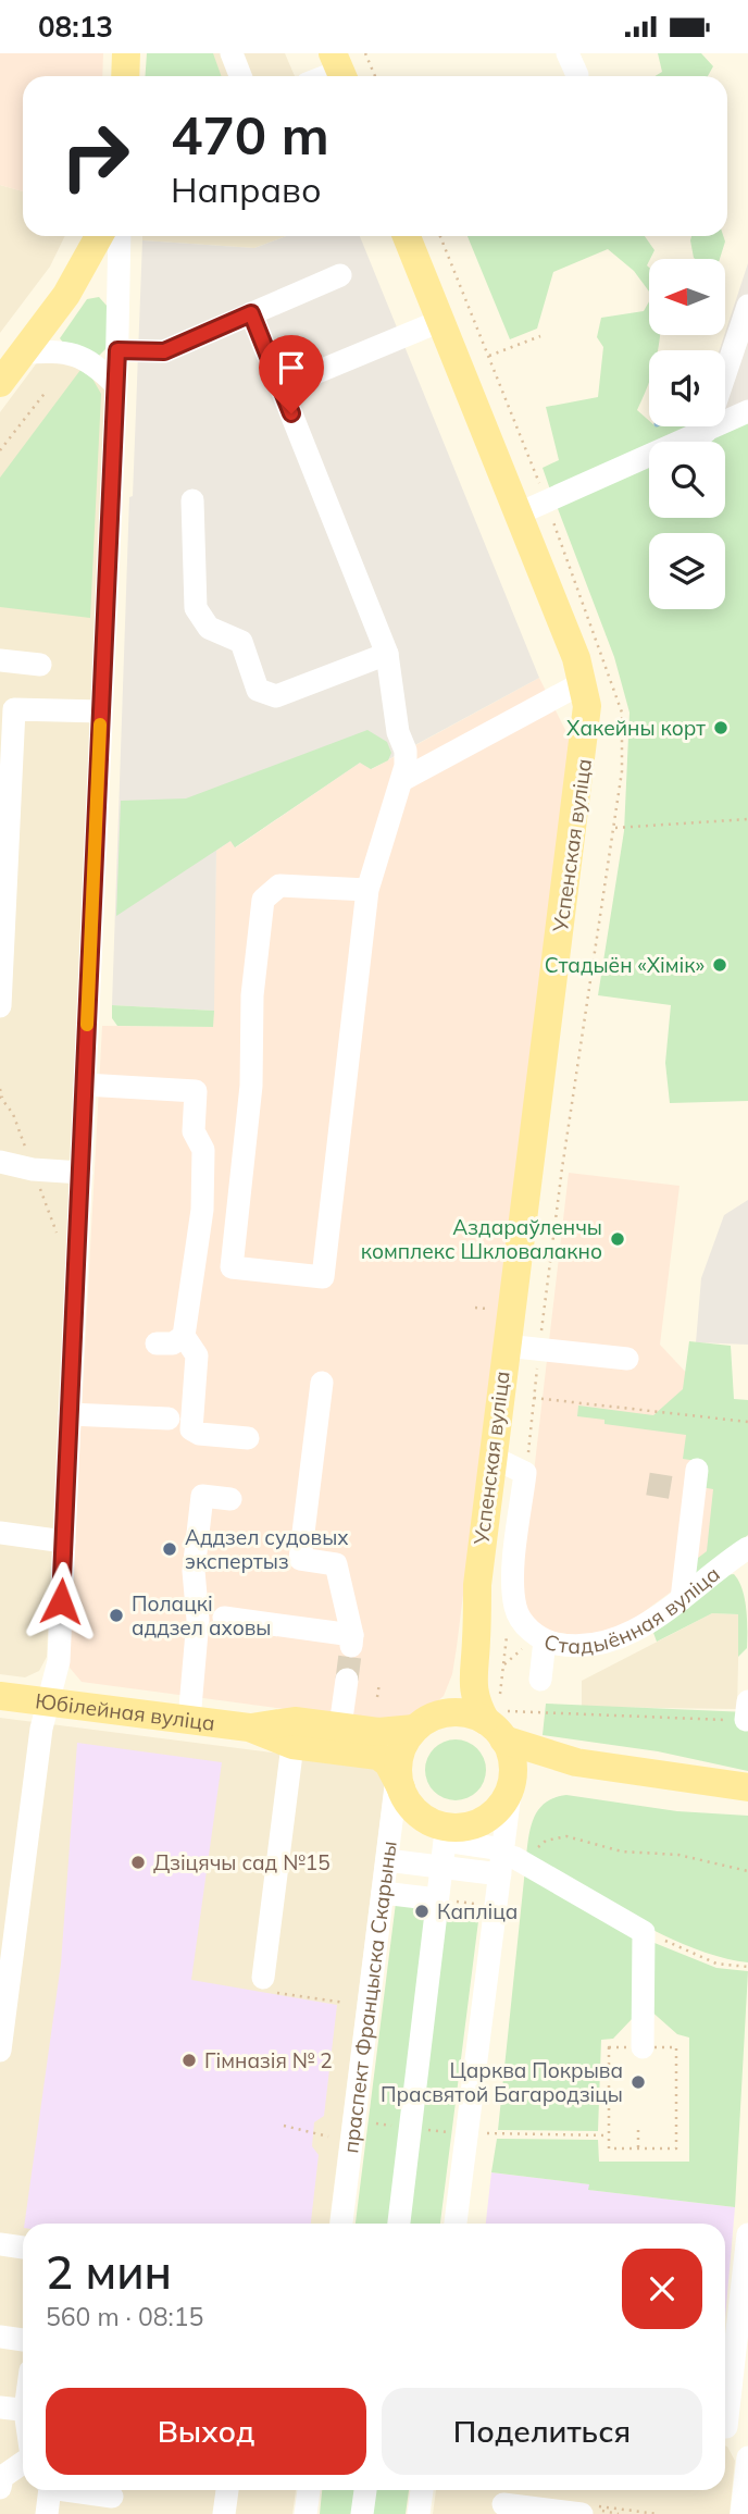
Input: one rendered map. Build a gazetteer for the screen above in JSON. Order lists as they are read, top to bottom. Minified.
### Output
{"streets":{"main road":["Успенская вуліца","Юбілейная вуліца"],"street":["Стадыённая вуліца","праспект Францыска Скарыны"]},"crossings":[["Успенская вуліца","Юбілейная вуліца"],["Успенская вуліца","праспект Францыска Скарыны"],["Юбілейная вуліца","праспект Францыска Скарыны"]],"places":["Хакейны корт","Стадыён «Хімік»","Аздараўленчы комплекс Шкловалакно","Аддзел судовых экспертыз","Полацкі аддзел аховы","Дзіцячы сад №15","Капліца","Гімназія № 2","Царква Покрыва Прасвятой Багародзіцы"],"north":"left","page":{"status":"08:13","turn":["470 m","Направо"],"heading":["2 мин","560 m · 08:15"],"buttons":["Выход","Поделиться"]}}
